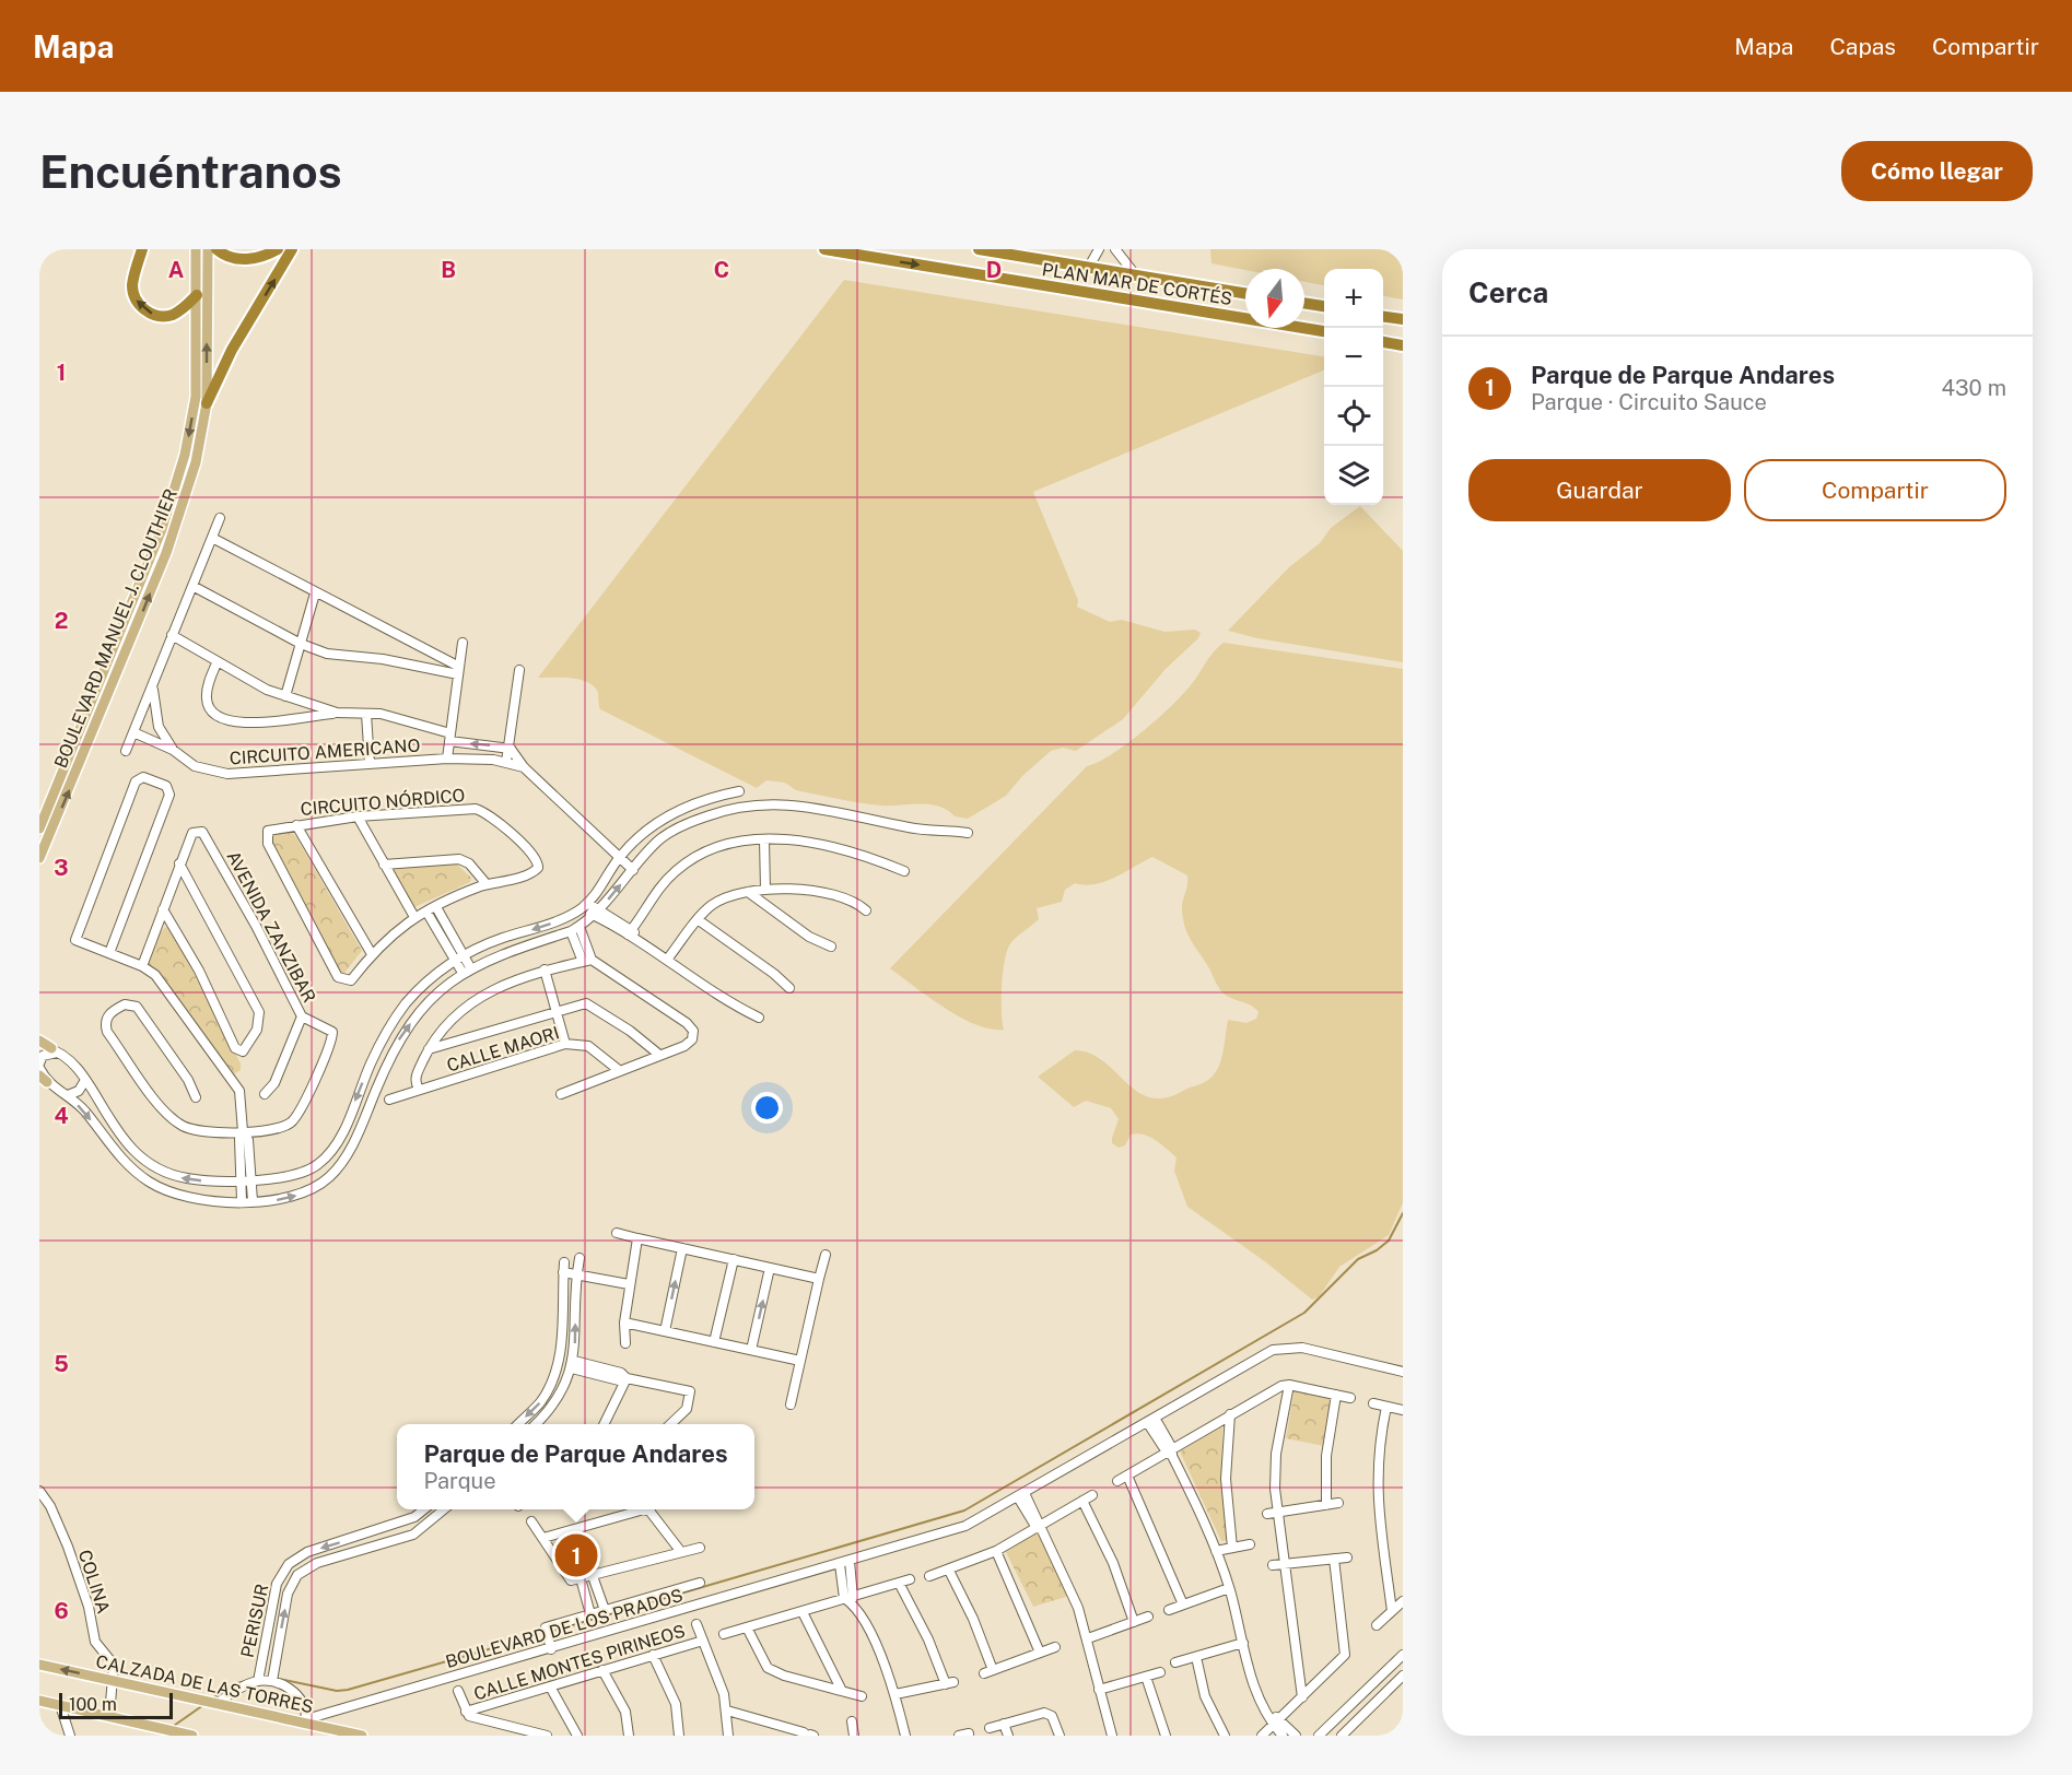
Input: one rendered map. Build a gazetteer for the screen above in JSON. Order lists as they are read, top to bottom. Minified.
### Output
{"streets":{"highway":["PLAN MAR DE CORTÉS"],"main road":["BOULEVARD MANUEL J. CLOUTHIER","CALZADA DE LAS TORRES"],"street":["CIRCUITO AMERICANO","CIRCUITO NÓRDICO","AVENIDA ZANZIBAR","CALLE MAORI","COLINA","PERISUR","BOULEVARD DE LOS PRADOS","CALLE MONTES PIRINEOS"]},"crossings":[["COLINA","CALZADA DE LAS TORRES"],["BOULEVARD DE LOS PRADOS","CALZADA DE LAS TORRES"]],"scale_bar":"100 m","north":"bottom","page":{"header":"Mapa","nav":["Mapa","Capas","Compartir"],"buttons":["Cómo llegar",["Guardar","Compartir"]],"title":"Encuéntranos","heading":"Cerca","map_buttons":["+","−"],"list":[{"mark":"1","name":"Parque de Parque Andares","note":"Parque · Circuito Sauce","value":"430 m"}],"popup":["Parque de Parque Andares","Parque"],"pins":"1","scale":"100 m"},"grid":{"columns":["A","B","C","D"],"rows":["1","2","3","4","5","6"]}}
